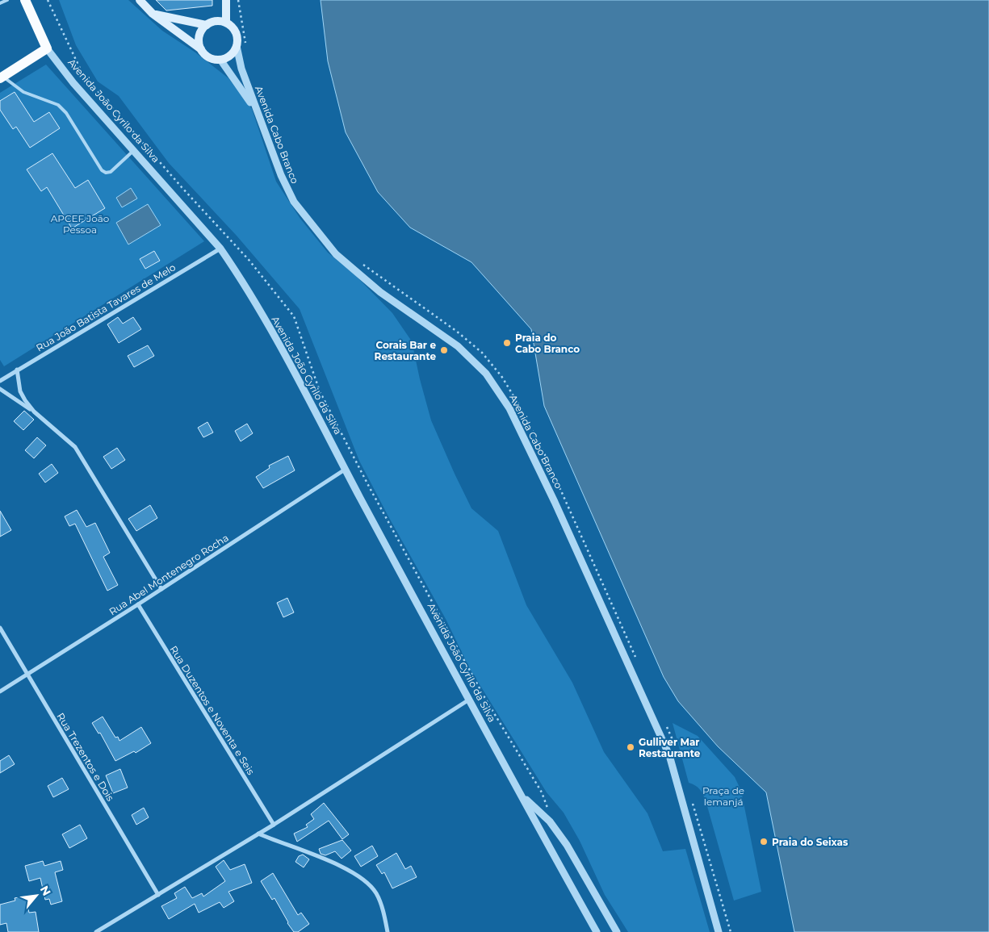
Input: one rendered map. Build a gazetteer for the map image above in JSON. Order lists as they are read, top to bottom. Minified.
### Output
{"streets":{"main road":["Avenida João Cyrilo da Silva"],"street":["Avenida Cabo Branco","Rua João Batista Tavares de Melo","Rua Abel Montenegro Rocha","Rua Duzentos e Noventa e Seis","Rua Trezentos e Dois"]},"crossings":[["Avenida João Cyrilo da Silva","Rua João Batista Tavares de Melo"],["Avenida João Cyrilo da Silva","Rua Abel Montenegro Rocha"],["Rua Abel Montenegro Rocha","Rua Duzentos e Noventa e Seis"],["Rua Abel Montenegro Rocha","Rua Trezentos e Dois"]],"parks":["APCEF João Pessoa","Praça de Iemanjá"],"places":["Praia do Cabo Branco","Corais Bar e Restaurante","Gulliver Mar Restaurante","Praia do Seixas"],"north":"top right"}
